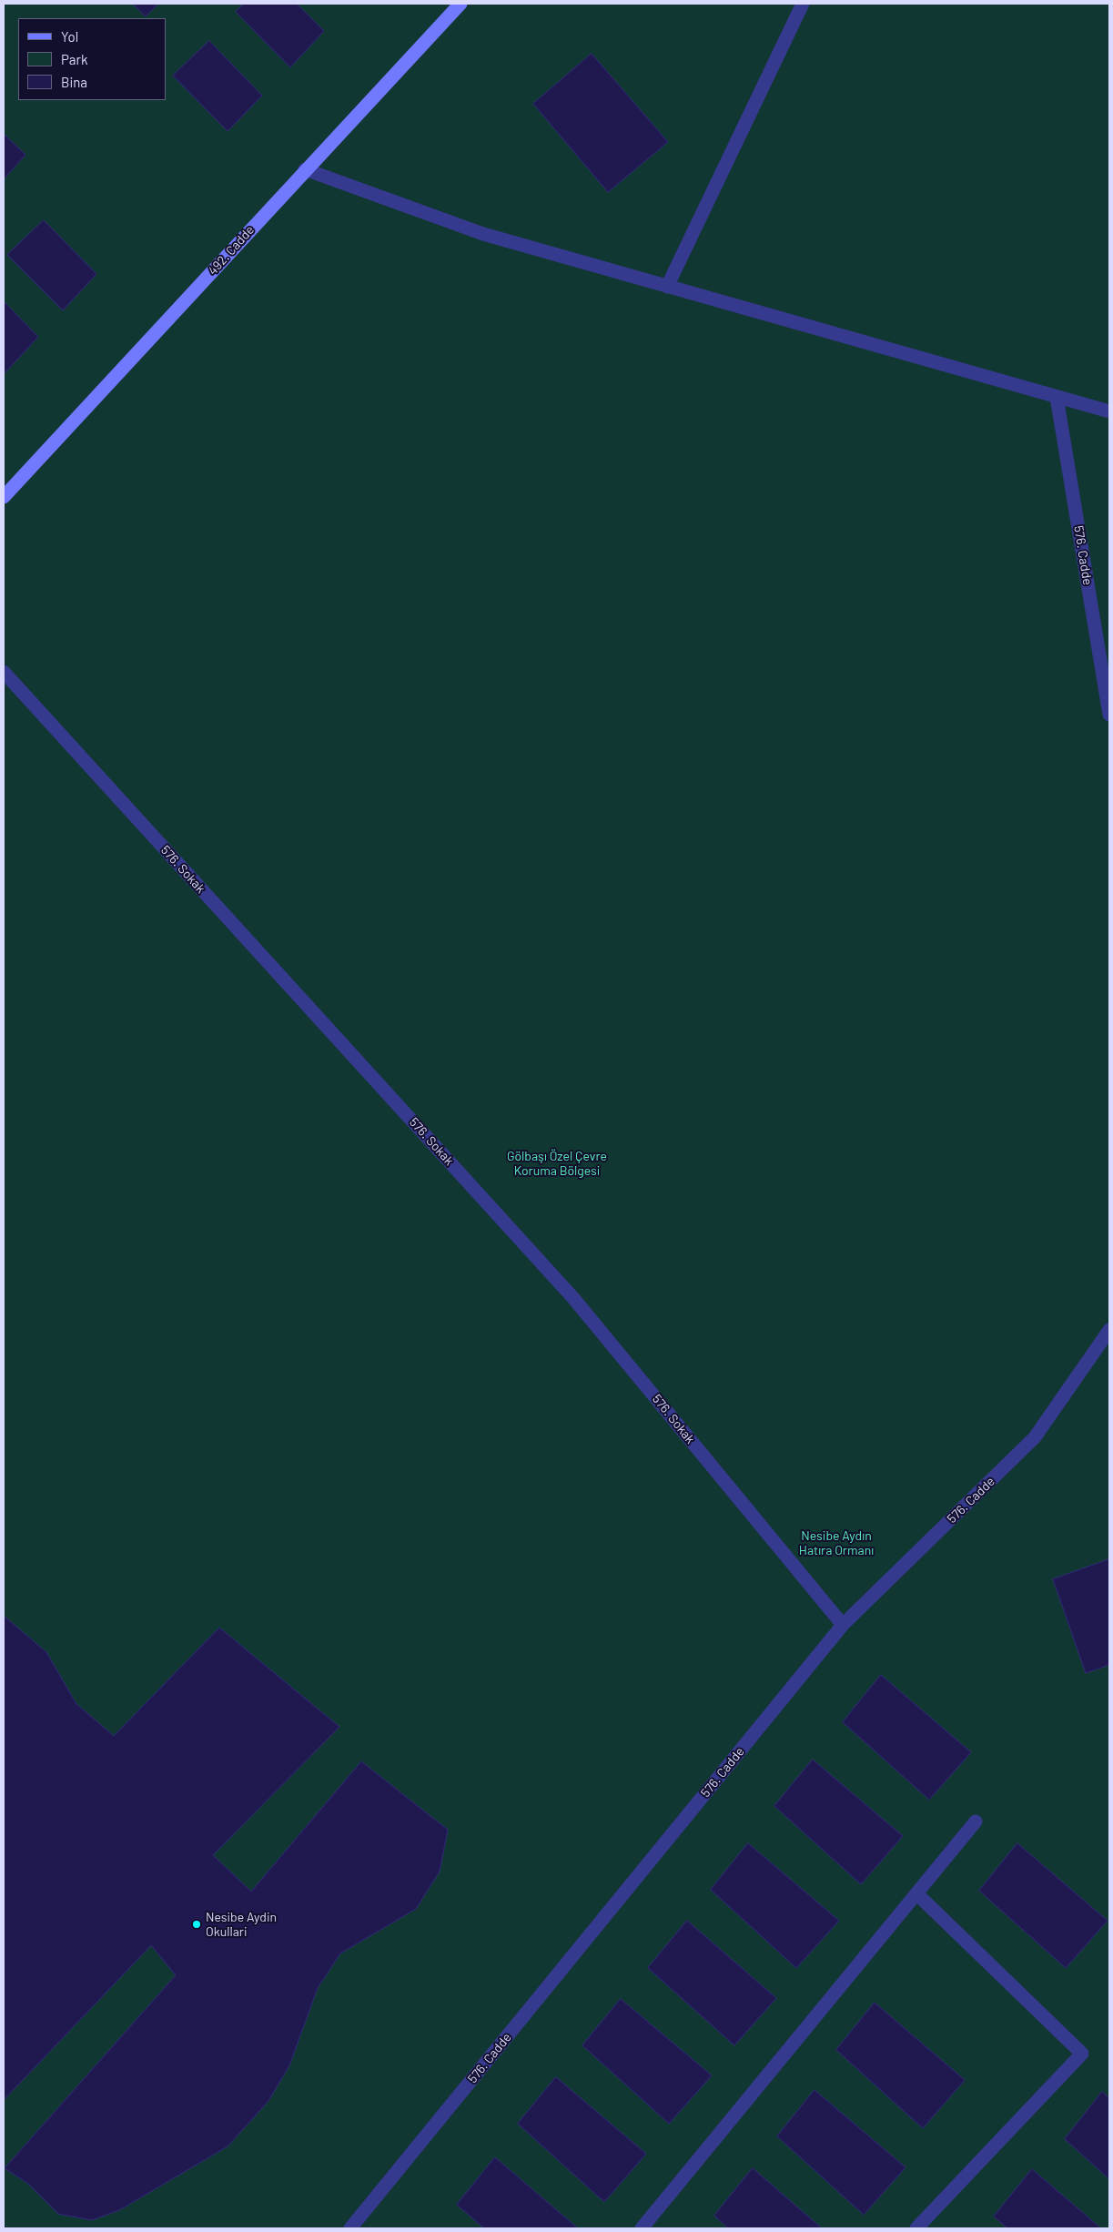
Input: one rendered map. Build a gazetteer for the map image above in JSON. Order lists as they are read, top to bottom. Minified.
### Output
{"streets":{"street":["492. Cadde","576. Cadde","576. Sokak"]},"crossings":[["576. Cadde","576. Sokak"]],"parks":["Gölbaşı Özel Çevre Koruma Bölgesi","Nesibe Aydın Hatıra Ormanı"],"places":["Nesibe Aydin Okullari"],"legend":["Yol","Park","Bina"]}
